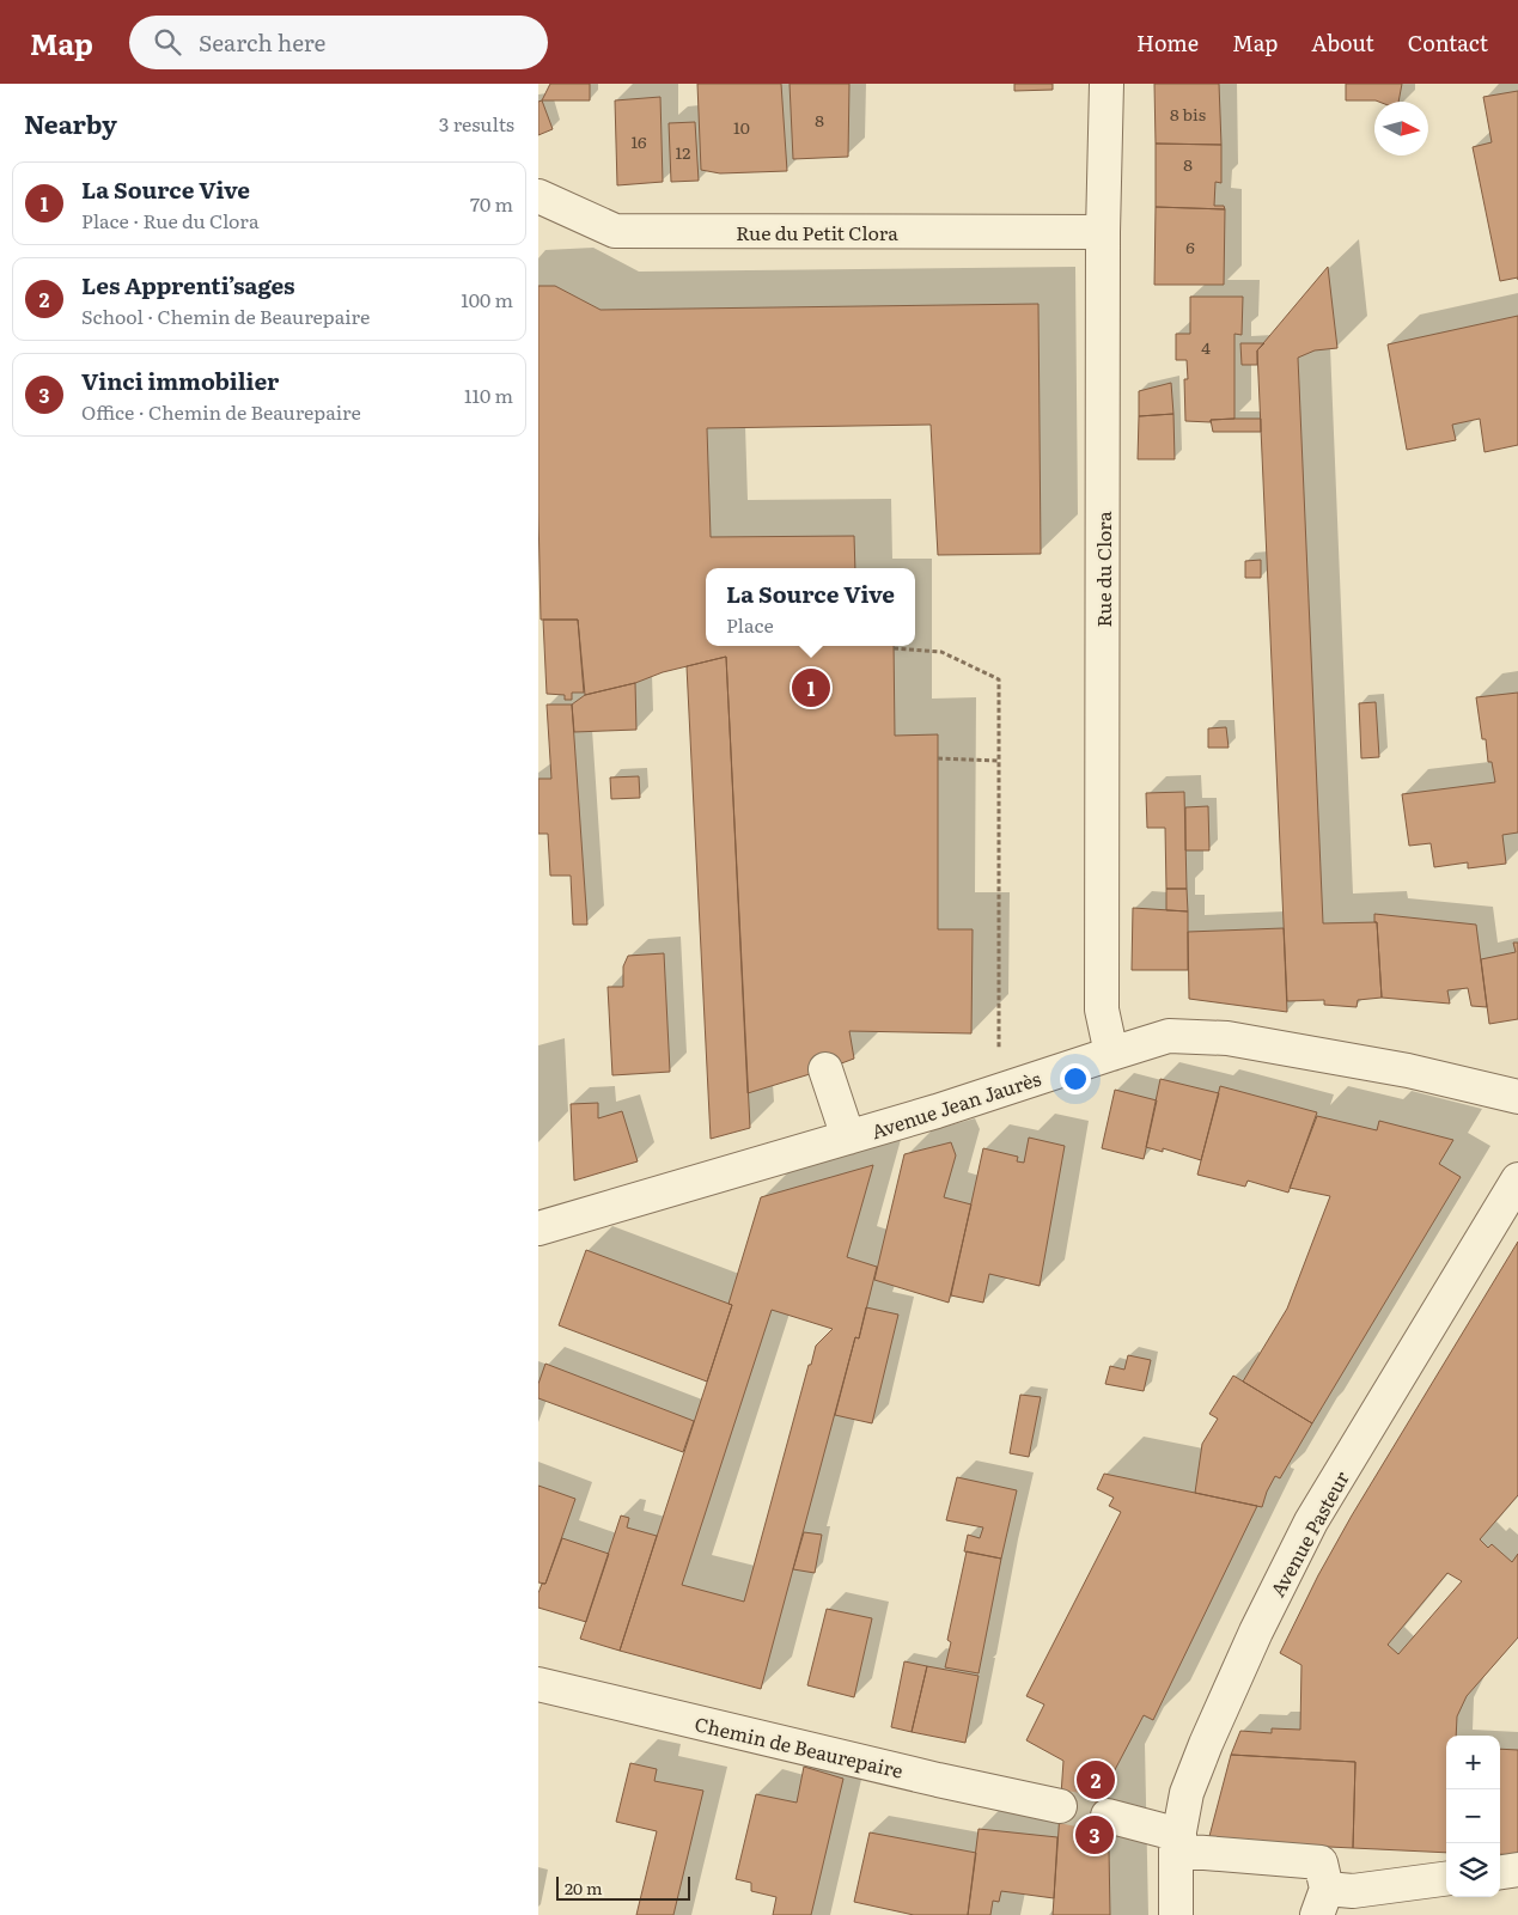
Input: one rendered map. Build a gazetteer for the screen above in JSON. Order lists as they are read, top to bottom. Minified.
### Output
{"streets":{"street":["Rue du Petit Clora","Rue du Clora","Avenue Jean Jaurès","Avenue Pasteur","Chemin de Beaurepaire"]},"crossings":[["Rue du Petit Clora","Rue du Clora"],["Rue du Clora","Avenue Jean Jaurès"]],"house_numbers":["8 bis","8","10","16","12","8","6","4"],"scale_bar":"20 m","north":"right","page":{"header":"Map","search":"Search here","nav":["Home","Map","About","Contact"],"heading":["Nearby","3 results"],"list":[{"mark":"1","name":"La Source Vive","note":"Place · Rue du Clora","value":"70 m"},{"mark":"2","name":"Les Apprenti’sages","note":"School · Chemin de Beaurepaire","value":"100 m"},{"mark":"3","name":"Vinci immobilier","note":"Office · Chemin de Beaurepaire","value":"110 m"}],"popup":["La Source Vive","Place"],"pins":["1","2","3"],"map_buttons":["+","−"],"scale":"20 m"}}
